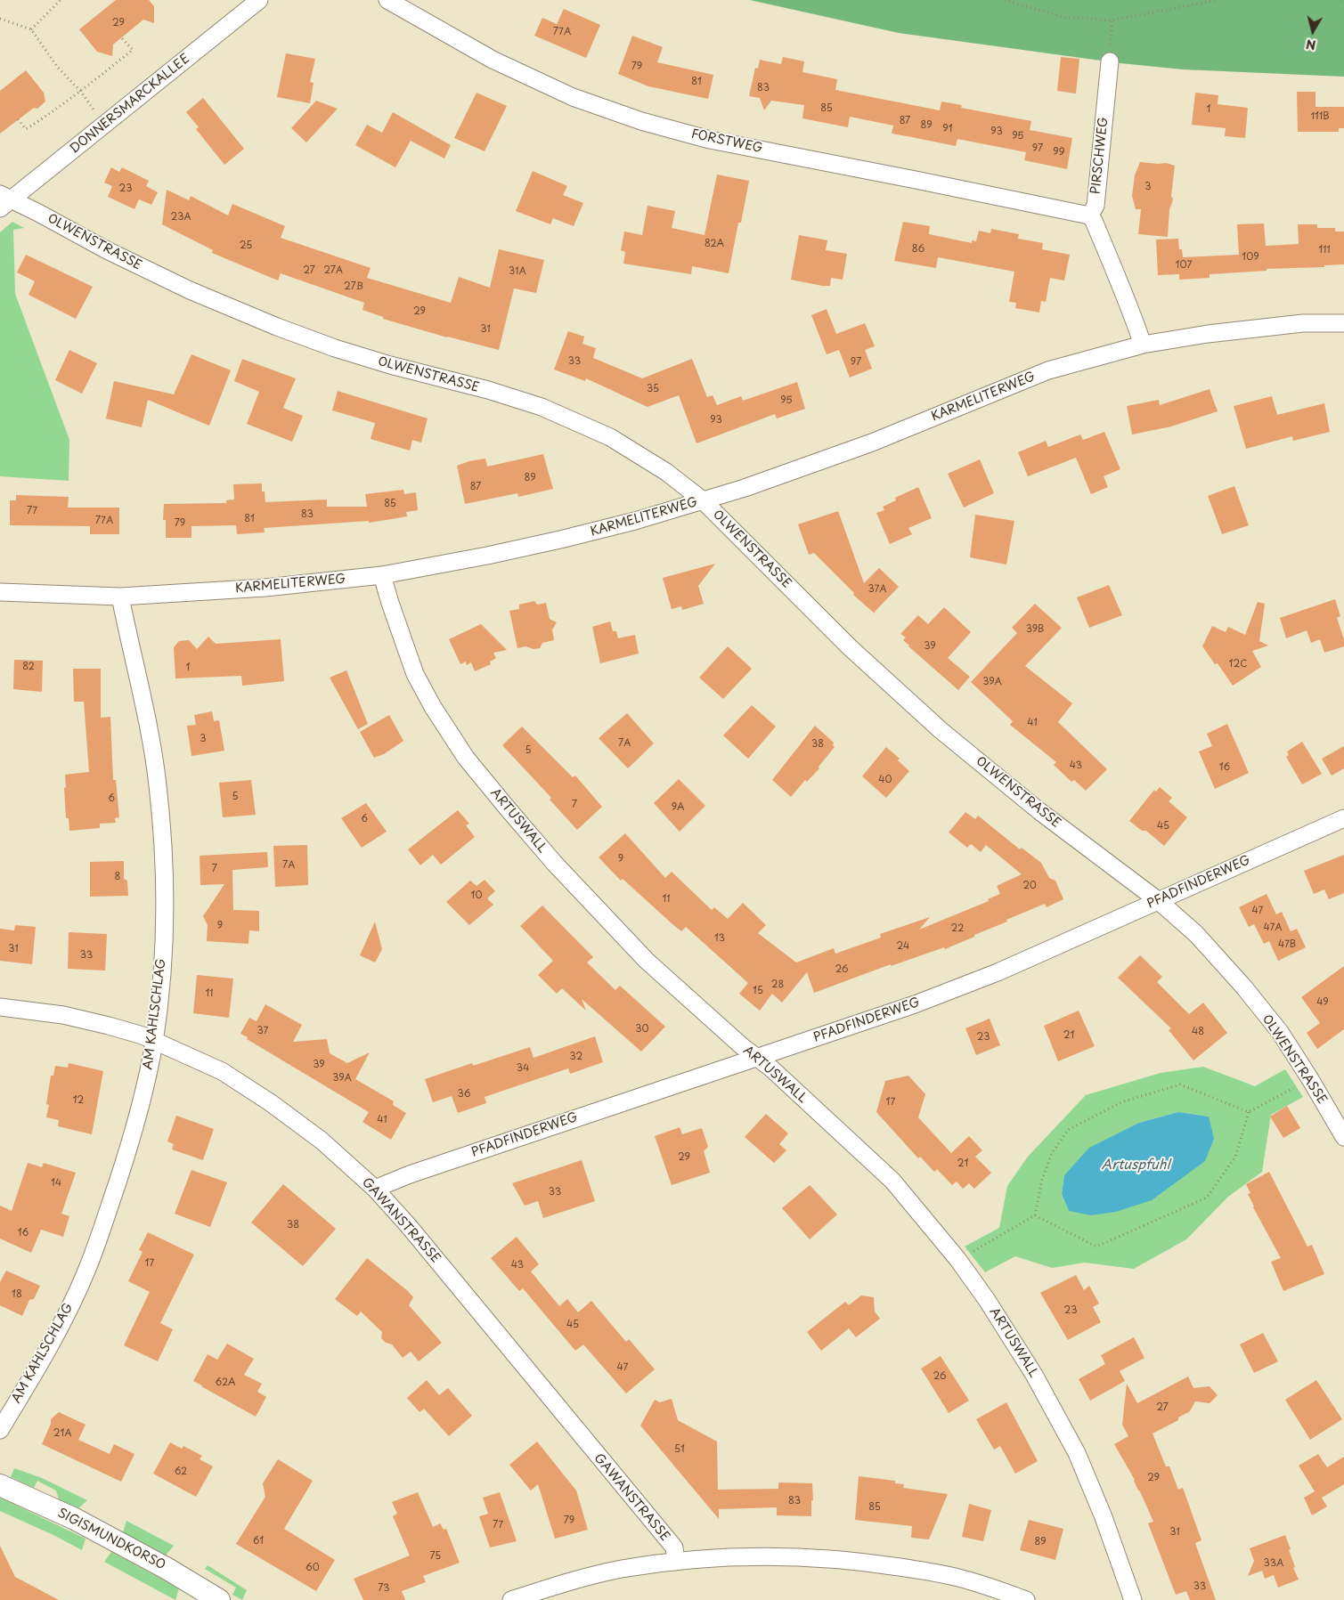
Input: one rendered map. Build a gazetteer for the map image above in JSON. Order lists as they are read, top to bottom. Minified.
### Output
{"streets":{"street":["DONNERSMARCKALLEE","FORSTWEG","PIRSCHWEG","OLWENSTRASSE","KARMELITERWEG","ARTUSWALL","PFADFINDERWEG","AM KAHLSCHLAG","GAWANSTRASSE","SIGISMUNDKORSO"]},"crossings":[["DONNERSMARCKALLEE","OLWENSTRASSE"],["FORSTWEG","PIRSCHWEG"],["OLWENSTRASSE","KARMELITERWEG"],["OLWENSTRASSE","PFADFINDERWEG"],["KARMELITERWEG","ARTUSWALL"],["KARMELITERWEG","AM KAHLSCHLAG"],["ARTUSWALL","PFADFINDERWEG"],["PFADFINDERWEG","GAWANSTRASSE"],["AM KAHLSCHLAG","GAWANSTRASSE"]],"water":["Artuspfuhl"],"house_numbers":["29","77A","79","81","83","85","1","111B","87","89","91","93","95","97","99","3","23","23A","82A","25","86","111","109","107","27","27A","31A","27B","29","31","33","97","35","95","93","89","87","85","77","83","81","77A","79","37A","39B","39","12C","82","1","39A","41","3","7A","38","5","43","16","40","5","6","7","9A","6","45","9","7A","7","8","20","10","11","47","9","47A","22","13","47B","24","31","33","26","28","15","11","49","30","37","48","21","23","32","39","34","39A","36","12","17","41","29","21","14","33","38","16","17","43","18","23","45","47","26","62A","27","21A","51","62","29","83","85","79","77","31","61","89","75","33A","60","33","73"],"north":"bottom"}
